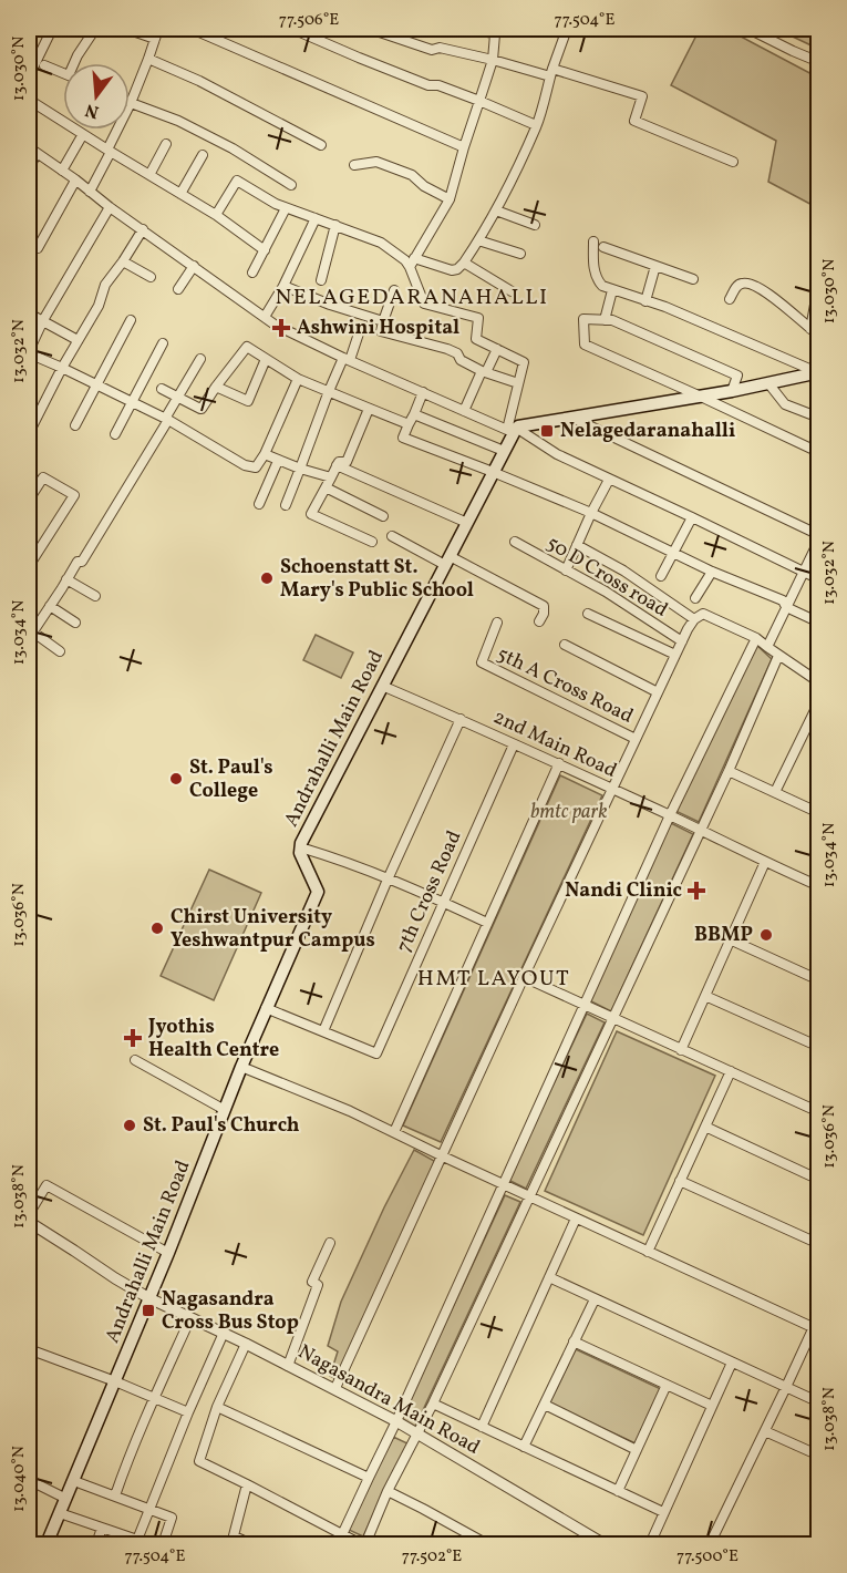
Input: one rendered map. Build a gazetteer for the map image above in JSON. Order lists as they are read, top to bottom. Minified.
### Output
{"streets":{"main road":["Andrahalli Main Road"],"street":["50 D Cross road","5th A Cross Road","2nd Main Road","7th Cross Road","Nagasandra Main Road"]},"crossings":[["Andrahalli Main Road","2nd Main Road"],["Andrahalli Main Road","Nagasandra Main Road"],["2nd Main Road","7th Cross Road"]],"districts":["NELAGEDARANAHALLI","HMT LAYOUT"],"parks":["bmtc park"],"places":{"health":["Ashwini Hospital","Nandi Clinic","Jyothis Health Centre"],"transit":["Nelagedaranahalli","Nagasandra Cross Bus Stop"],"other":["Schoenstatt St. Mary's Public School","St. Paul's College","Chirst University Yeshwantpur Campus","BBMP","St. Paul's Church"]},"north":"bottom","coordinates":["77.506°E","77.504°E","13.030°N","13.032°N","13.034°N","13.036°N","13.038°N","13.040°N","77.502°E","77.500°E"]}
